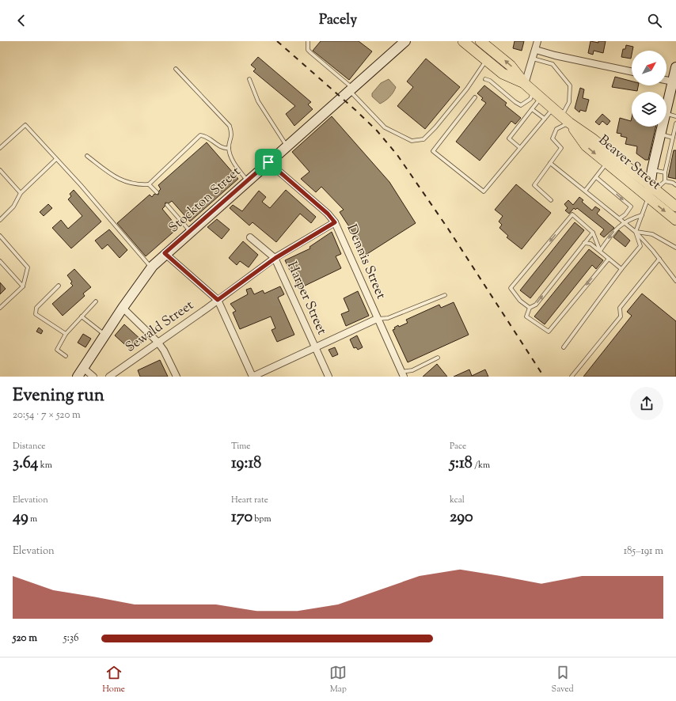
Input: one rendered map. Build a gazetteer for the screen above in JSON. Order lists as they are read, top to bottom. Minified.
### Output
{"streets":{"main road":["Beaver Street","Stockton Street"],"street":["Dennis Street","Harper Street","Sewald Street"]},"crossings":[["Stockton Street","Dennis Street"],["Dennis Street","Sewald Street"],["Harper Street","Sewald Street"]],"north":"top right","page":{"header":"Pacely","heading":["Evening run","20:54 · 7 × 520 m"],"stats":[["Distance","3.64 km"],["Time","19:18"],["Pace","5:18 /km"],["Elevation","49 m"],["Heart rate","170 bpm"],["kcal","290"]],"chart":["Elevation","185–191 m"],"list":[{"name":"520 m","note":"5:36"}],"tabs":["Home","Map","Saved"]}}
